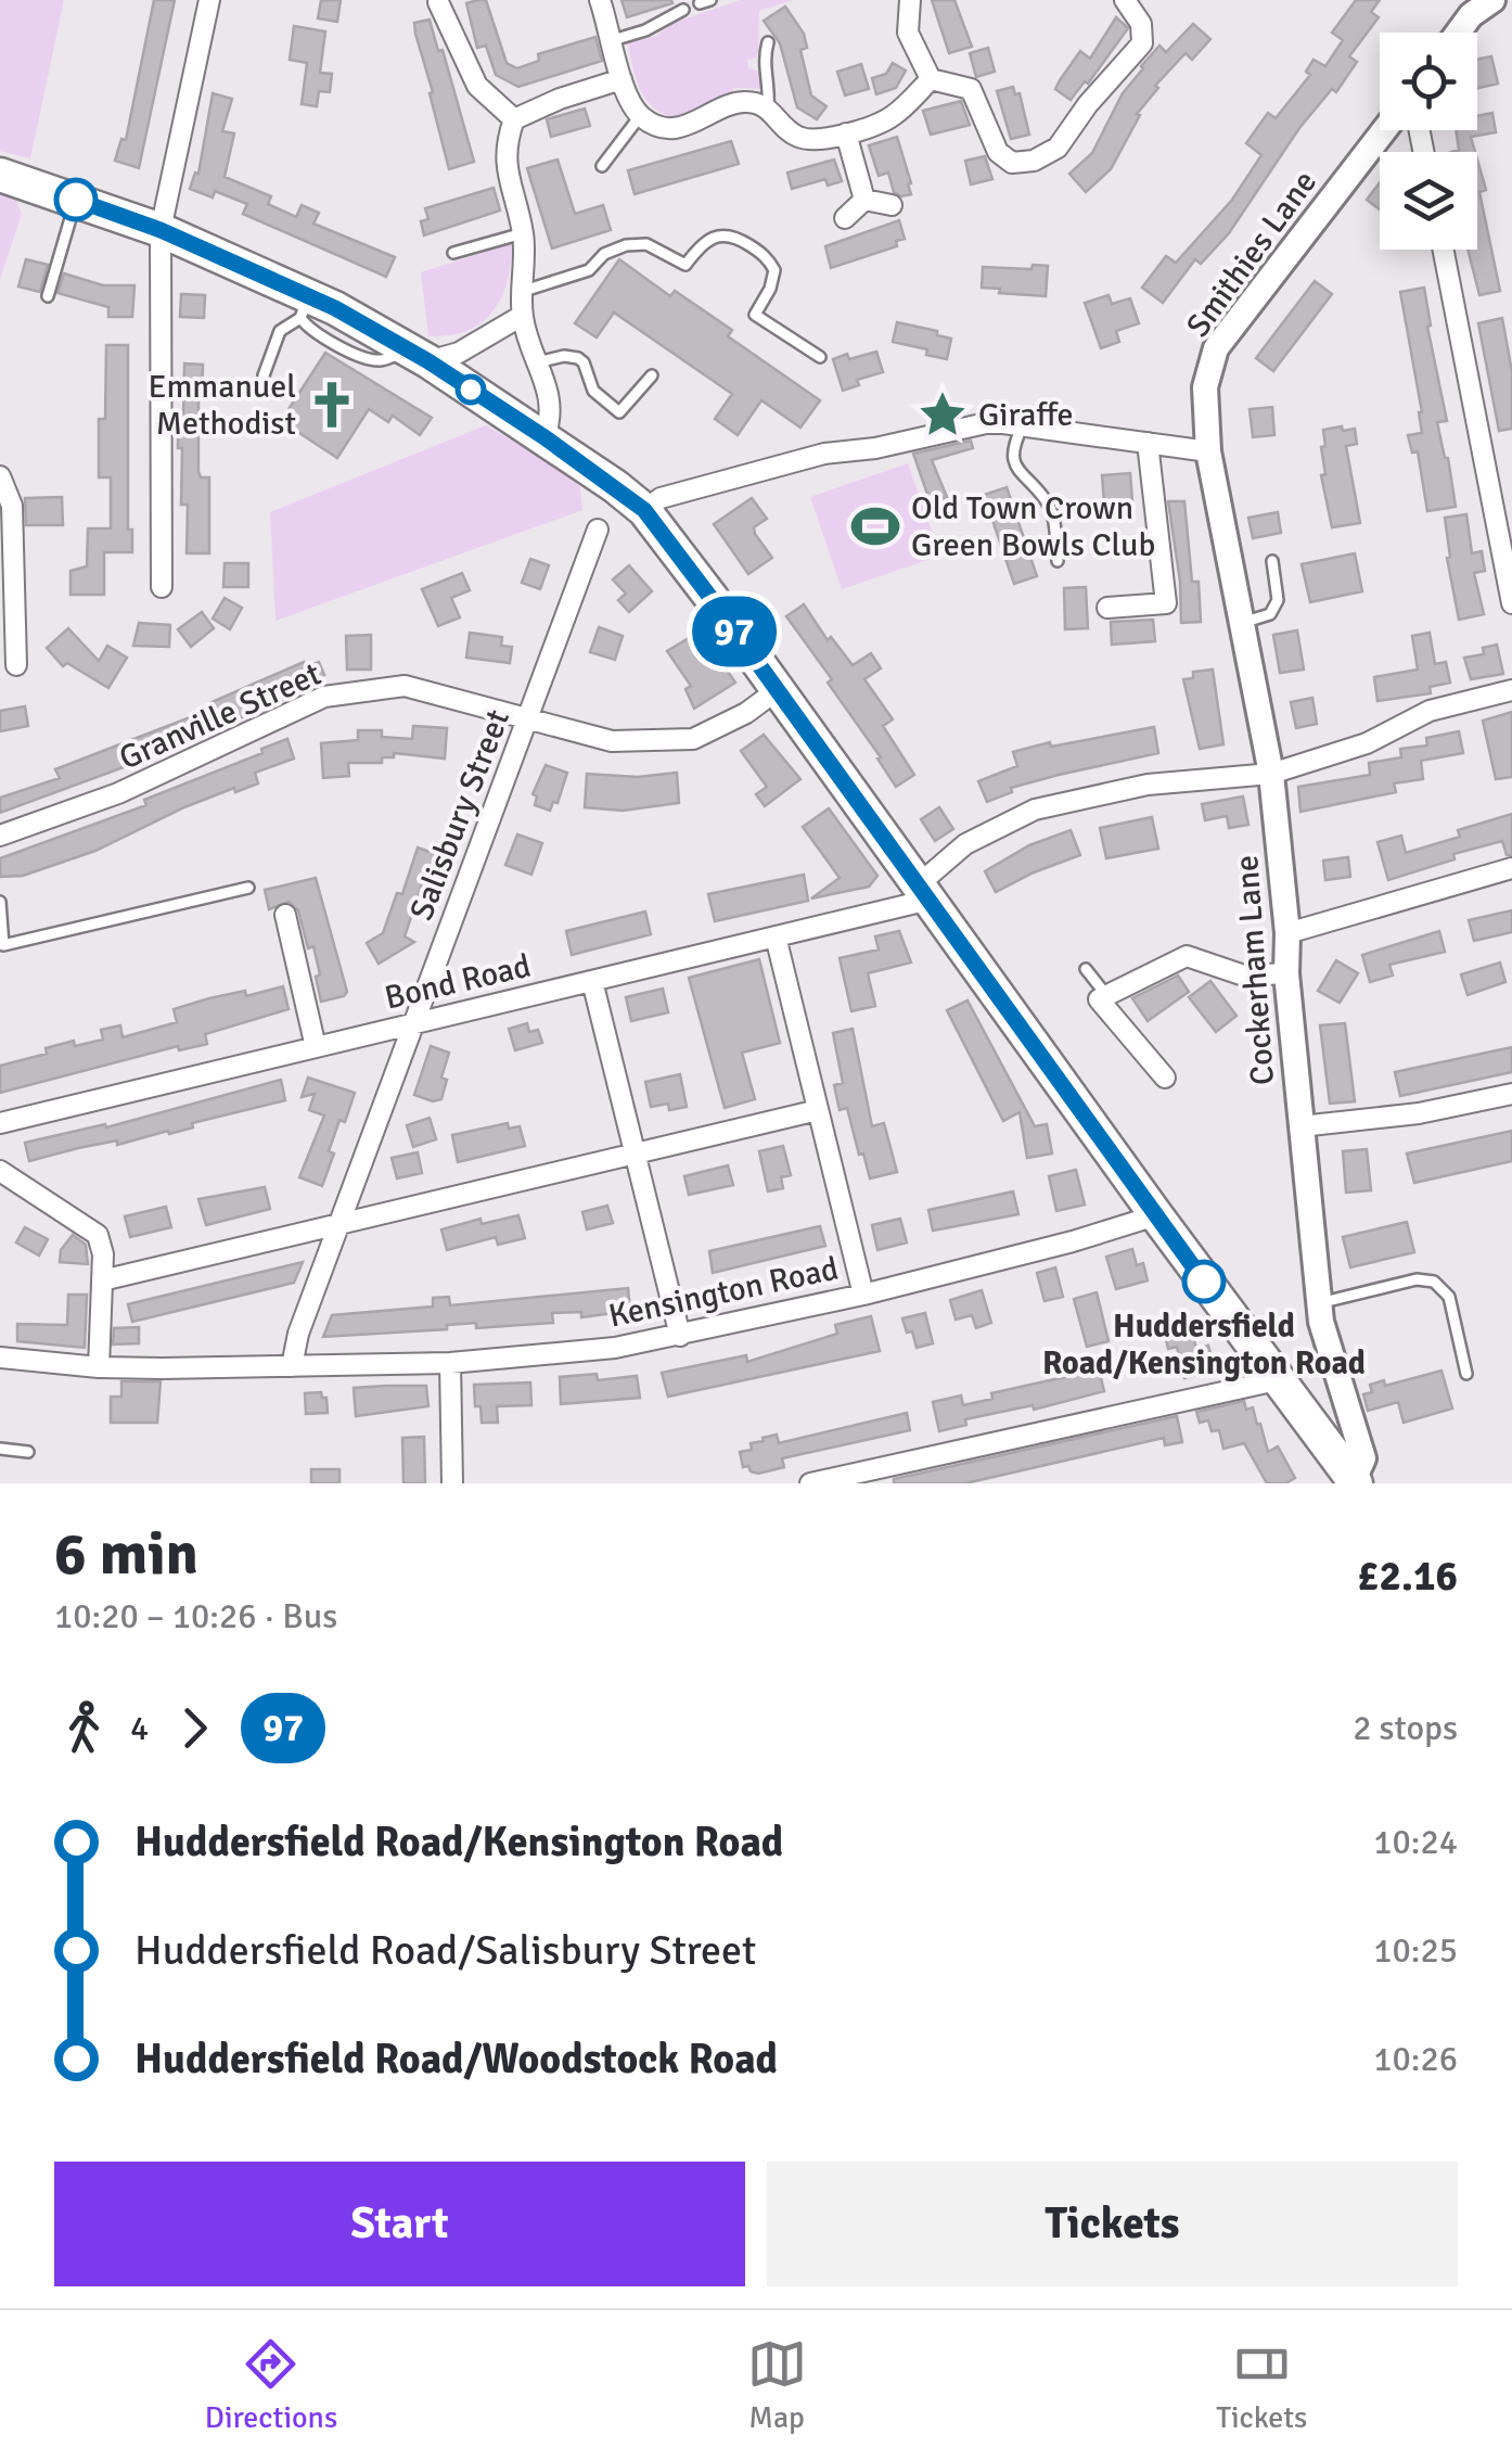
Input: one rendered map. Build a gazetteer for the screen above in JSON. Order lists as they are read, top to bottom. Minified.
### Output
{"streets":{"street":["Smithies Lane","Granville Street","Salisbury Street","Cockerham Lane","Bond Road","Kensington Road"]},"crossings":[["Smithies Lane","Cockerham Lane"],["Granville Street","Salisbury Street"],["Salisbury Street","Bond Road"],["Salisbury Street","Kensington Road"]],"places":{"church":["Emmanuel Methodist"],"place":["Giraffe"],"sports":["Old Town Crown Green Bowls Club"],"other":["Huddersfield Road/Kensington Road"]},"lines":["bus line 97"],"page":{"on_map":"97","heading":["6 min","10:20 – 10:26 · Bus","£2.16"],"legs":["4","97","2 stops"],"list":[{"name":"Huddersfield Road/Kensington Road","value":"10:24"},{"name":"Huddersfield Road/Salisbury Street","value":"10:25"},{"name":"Huddersfield Road/Woodstock Road","value":"10:26"}],"buttons":["Start","Tickets"],"tabs":["Directions","Map","Tickets"]}}
